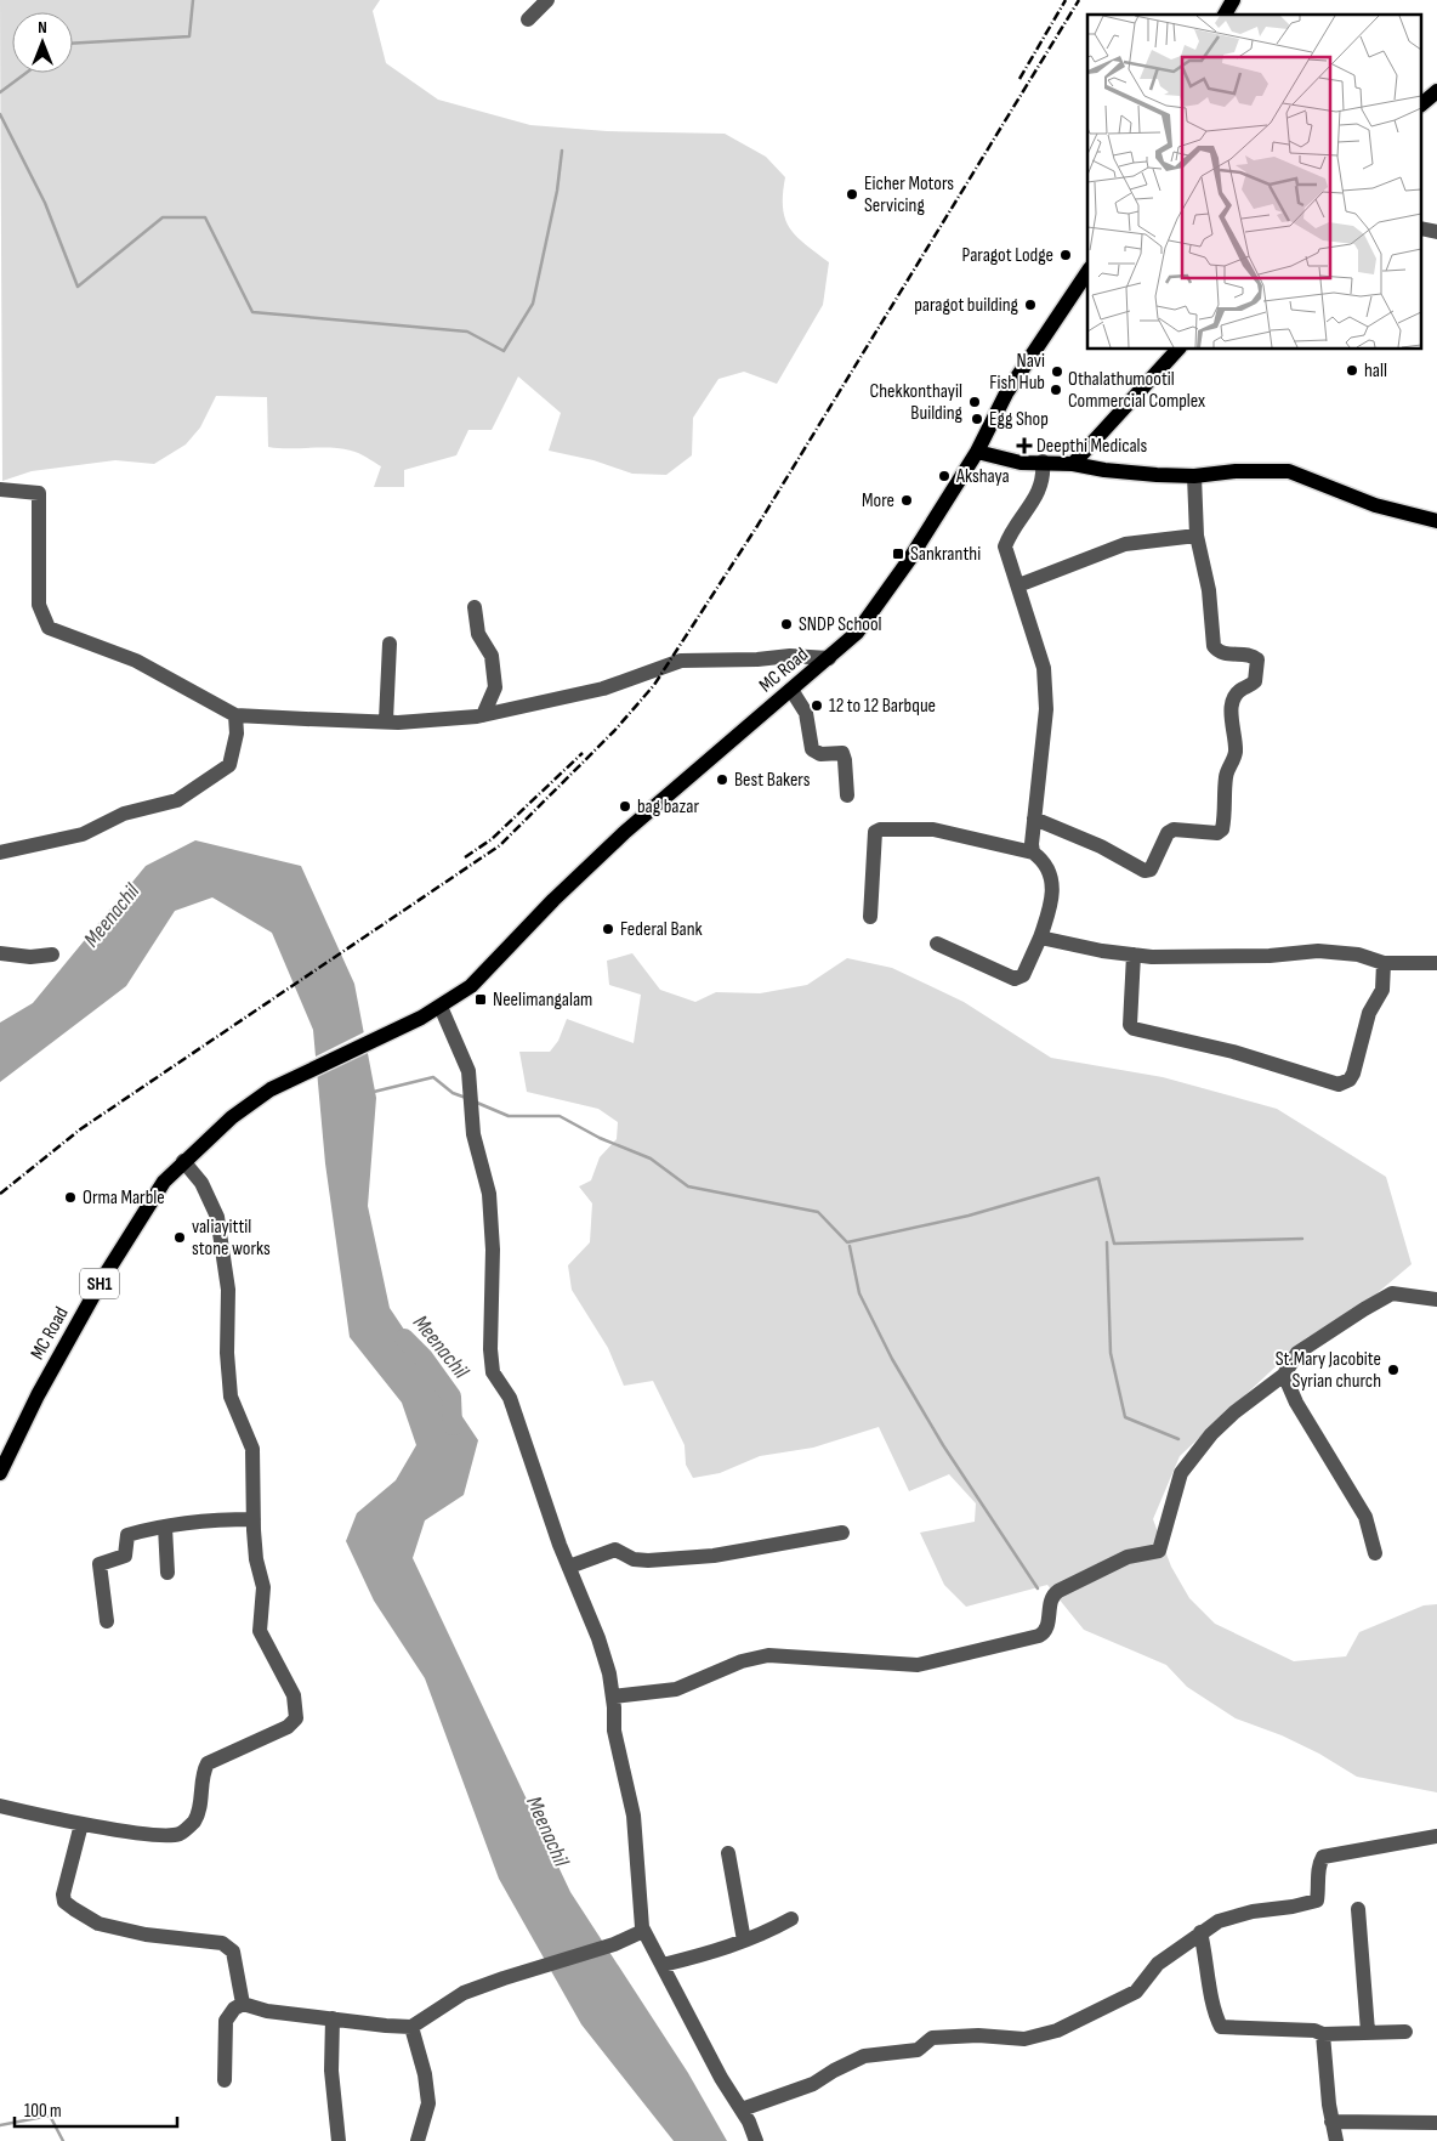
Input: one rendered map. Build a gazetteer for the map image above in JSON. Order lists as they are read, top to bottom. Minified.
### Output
{"streets":{"main road":["MC Road","SH1"]},"water":["Meenachil"],"places":{"other":["Eicher Motors Servicing","Paragot Lodge","paragot building","hall","Navi Fish Hub","Othalathumootil Commercial Complex","Chekkonthayil Building","Egg Shop","Akshaya","More","SNDP School","12 to 12 Barbque","Best Bakers","bag bazar","Federal Bank","Orma Marble","valiayittil stone works","St.Mary Jacobite Syrian church"],"health":["Deepthi Medicals"],"transit":["Sankranthi","Neelimangalam"]},"scale_bar":"100 m","north":"top"}
